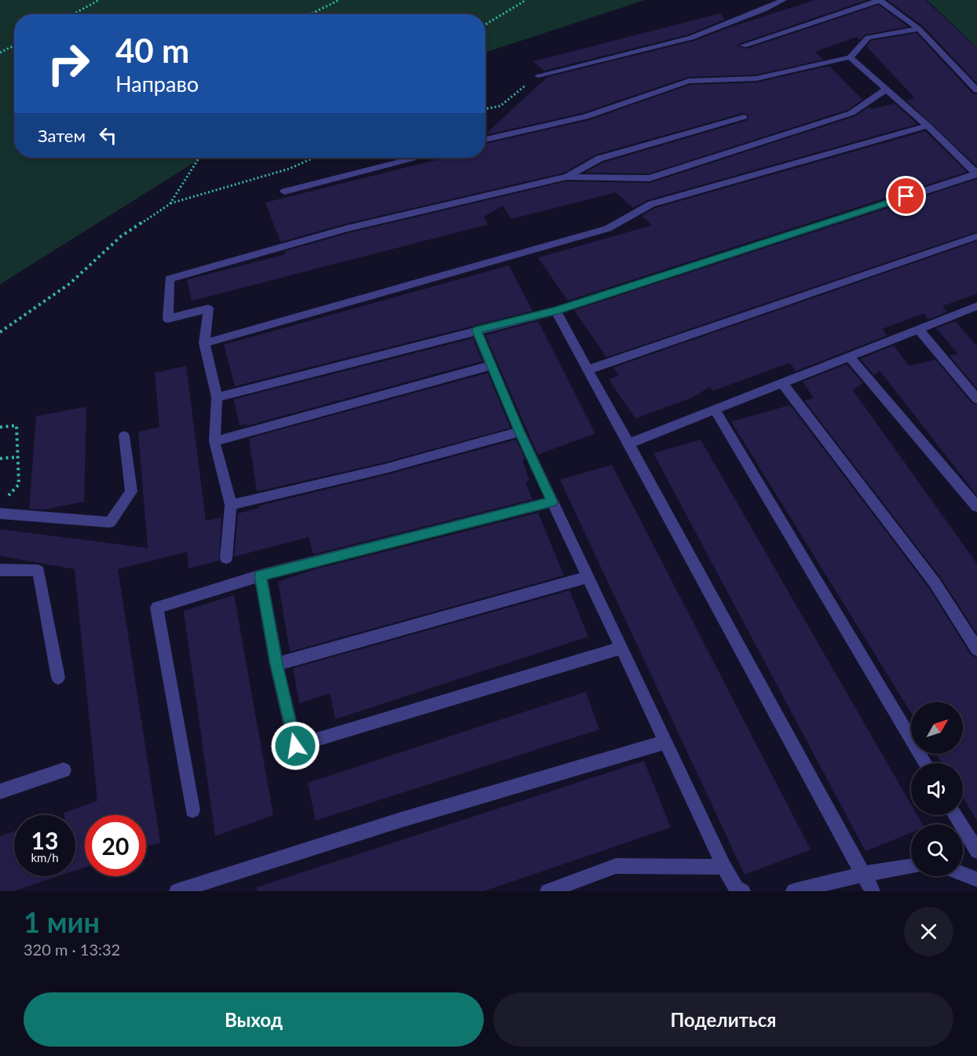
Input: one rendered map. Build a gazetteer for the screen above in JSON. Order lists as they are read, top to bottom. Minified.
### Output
{"north":"top right","page":{"turn":["40 m","Направо"],"then":"Затем","speed":"13 km/h","limit":"20","heading":["1 мин","320 m · 13:32"],"buttons":["Выход","Поделиться"]}}
